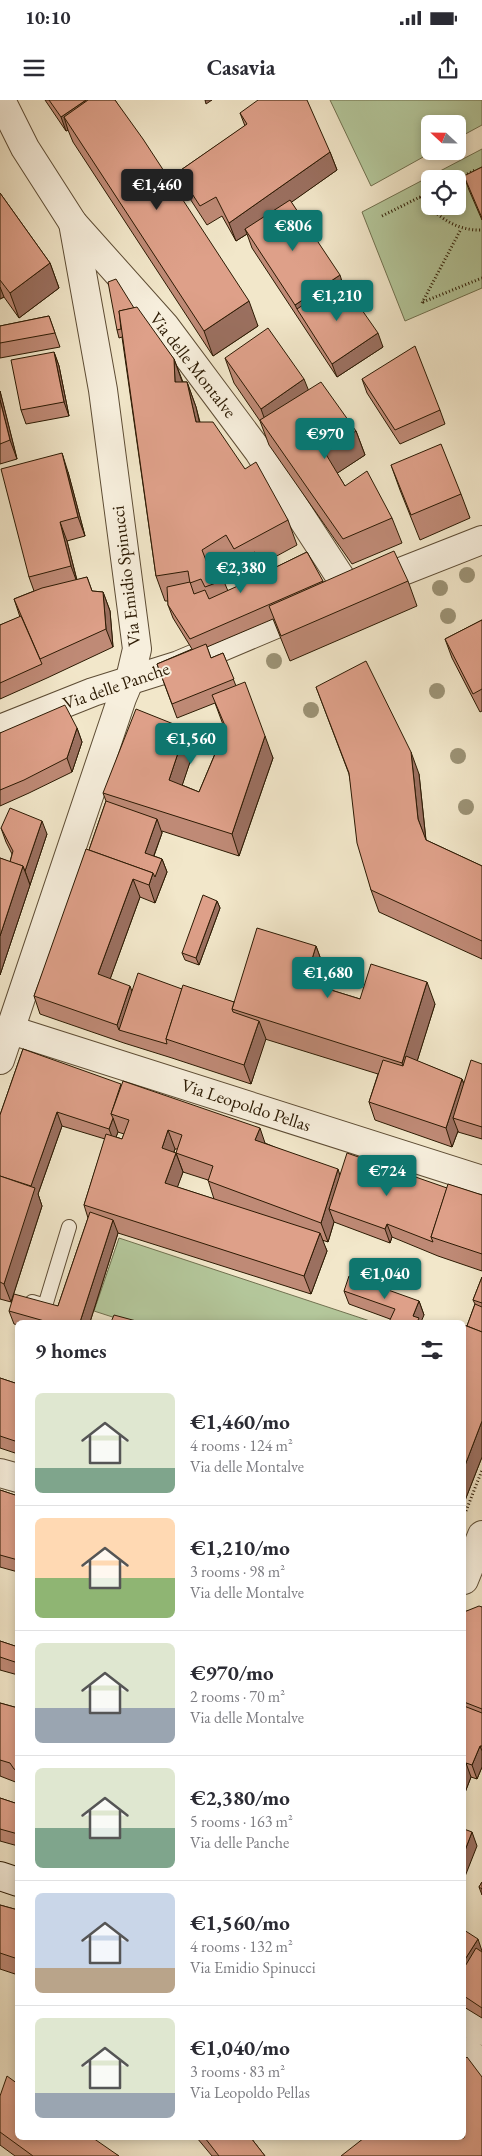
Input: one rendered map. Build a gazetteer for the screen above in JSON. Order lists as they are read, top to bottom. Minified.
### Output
{"streets":{"street":["Via delle Montalve","Via Emidio Spinucci","Via delle Panche","Via Leopoldo Pellas"]},"crossings":[["Via delle Montalve","Via Emidio Spinucci"],["Via delle Montalve","Via delle Panche"],["Via Emidio Spinucci","Via delle Panche"],["Via Emidio Spinucci","Via Leopoldo Pellas"]],"north":"left","page":{"status":"10:10","header":"Casavia","price":["€1,460","€806","€1,210","€970","€2,380","€1,560","€1,680","€724","€1,040"],"heading":"9 homes","list":[{"name":"€1,460/mo","note":"4 rooms · 124 m² · Via delle Montalve"},{"name":"€1,210/mo","note":"3 rooms · 98 m² · Via delle Montalve"},{"name":"€970/mo","note":"2 rooms · 70 m² · Via delle Montalve"},{"name":"€2,380/mo","note":"5 rooms · 163 m² · Via delle Panche"},{"name":"€1,560/mo","note":"4 rooms · 132 m² · Via Emidio Spinucci"},{"name":"€1,040/mo","note":"3 rooms · 83 m² · Via Leopoldo Pellas"}]}}
